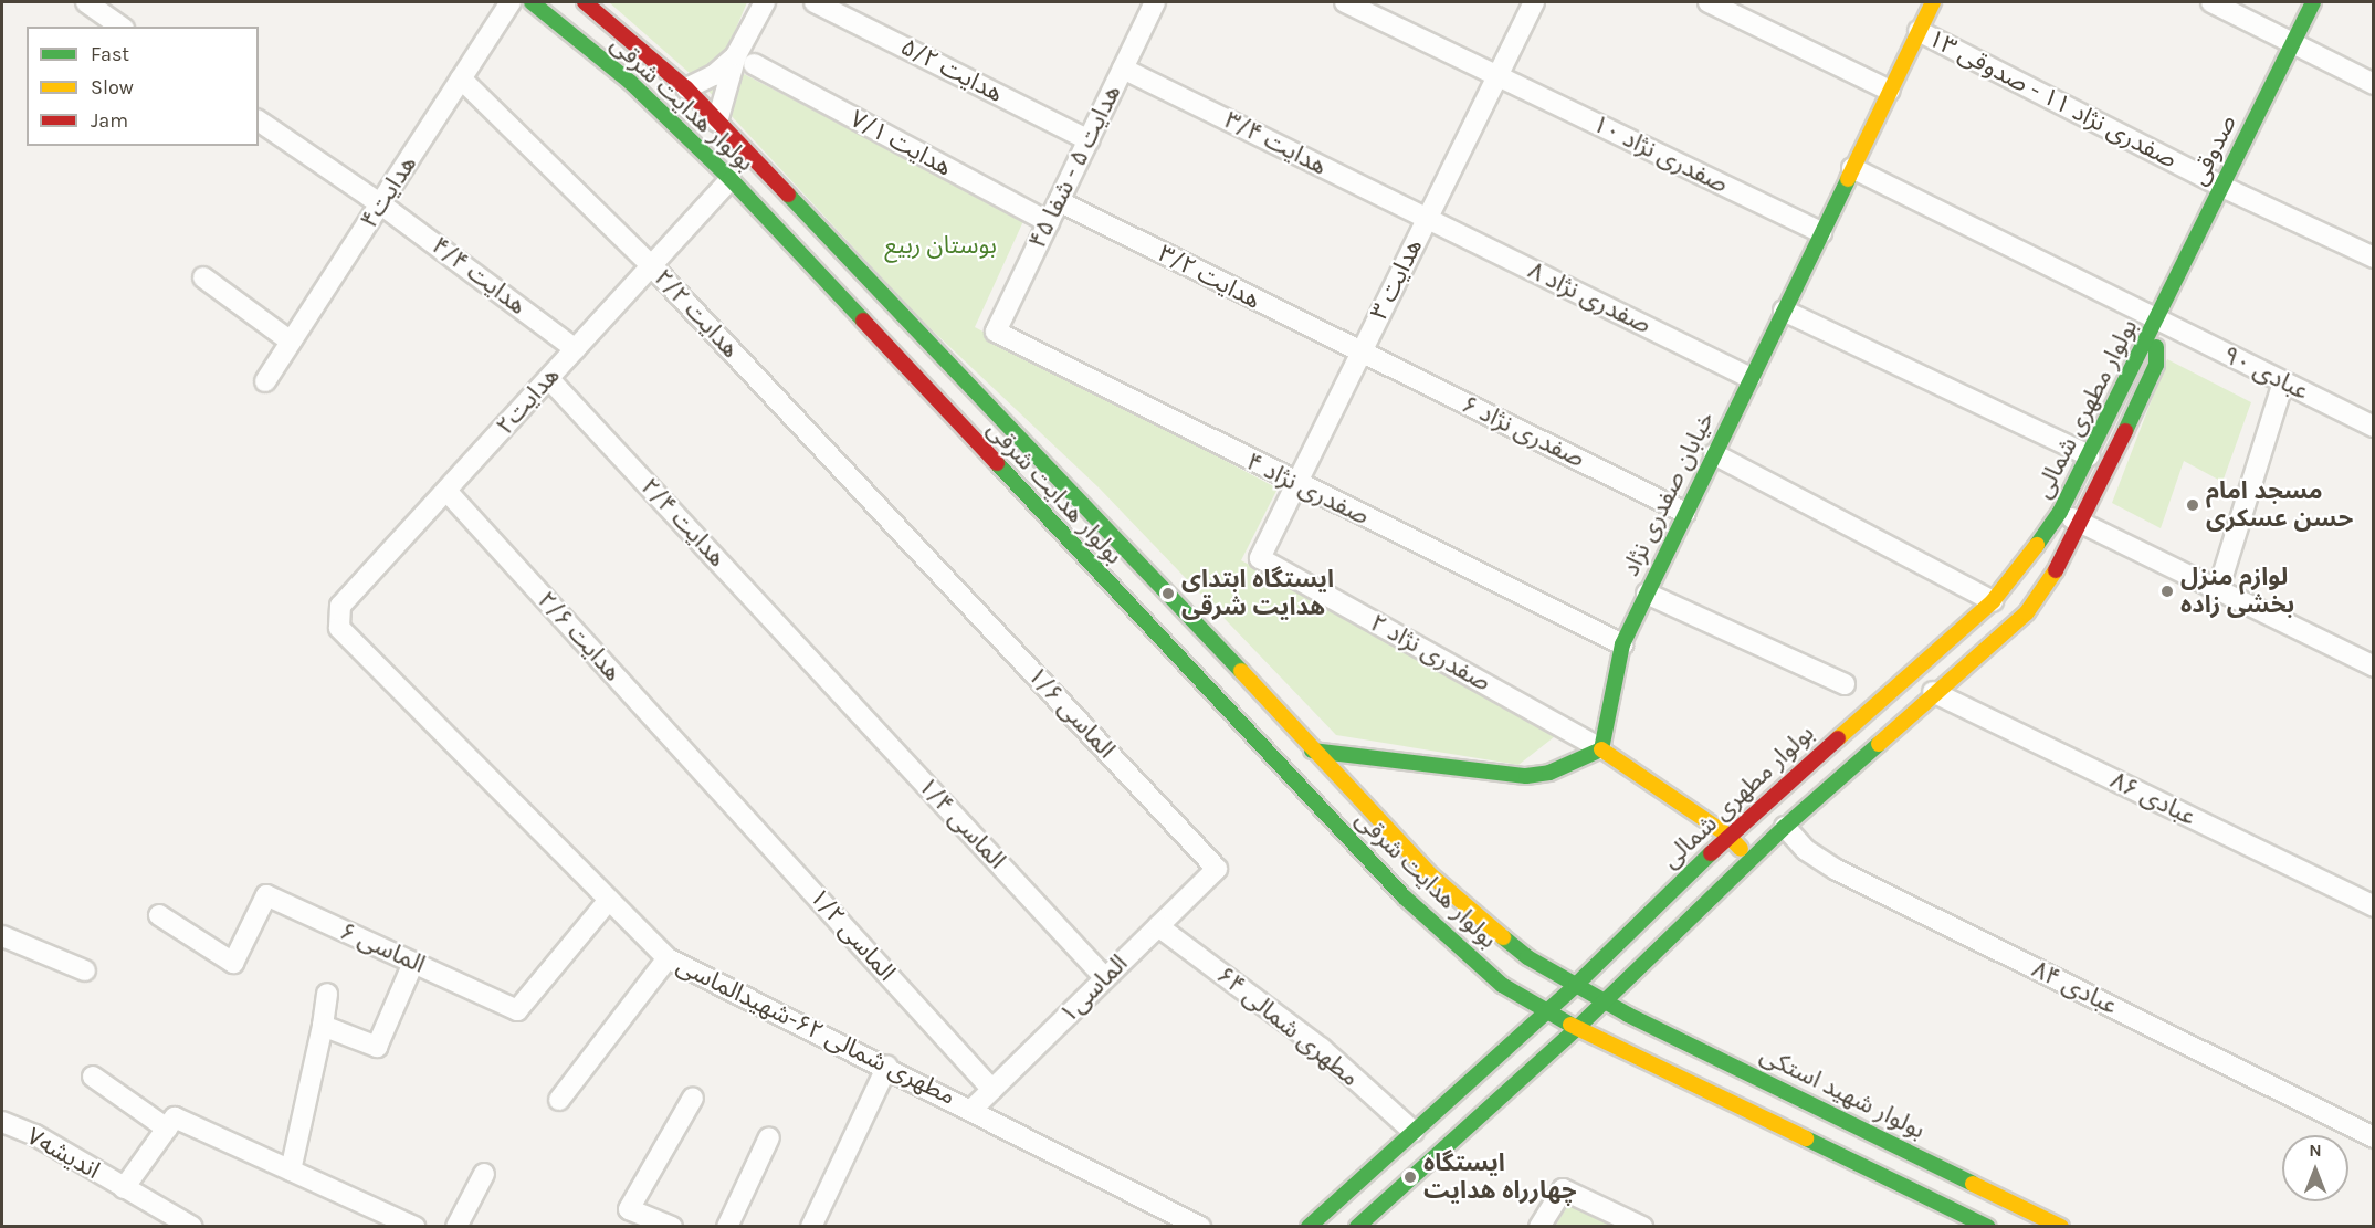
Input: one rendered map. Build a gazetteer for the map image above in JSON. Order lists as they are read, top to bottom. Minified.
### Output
{"streets":{"main road":["بولوار هدایت شرقی","صدوقی","بولوار مطهری شمالی","خیابان صفدری نژاد","بولوار شهید استکی"],"street":["هدایت ۵/۲","صفدری نژاد ۱۱ - صدوقی ۱۳","هدایت ۷/۱","هدایت ۳/۴","صفدری نژاد ۱۰","هدایت ۵ - شفا ۴۵","هدایت۴","هدایت ۴/۴","هدایت ۳/۲","هدایت ۳","صفدری نژاد ۸","هدایت ۲/۲","عبادی ۹۰","هدایت۲","صفدری نژاد ۶","صفدری نژاد ۴","هدایت ۲/۴","هدایت ۲/۶","صفدری نژاد ۲","الماسی ۱/۶","عبادی ۸۶","الماسی ۱/۴","الماسی ۱/۲","الماسی ۶","عبادی ۸۴","الماسی۱","مطهری شمالی ۶۴","مطهری شمالی ۶۲-شهیدالماسی","اندیشه۷"]},"crossings":[["هدایت ۵/۲","هدایت ۵ - شفا ۴۵"],["صفدری نژاد ۱۱ - صدوقی ۱۳","صدوقی"],["صفدری نژاد ۱۱ - صدوقی ۱۳","خیابان صفدری نژاد"],["بولوار هدایت شرقی","هدایت۲"],["بولوار هدایت شرقی","بولوار مطهری شمالی"],["بولوار هدایت شرقی","بولوار شهید استکی"],["هدایت ۷/۱","هدایت ۵ - شفا ۴۵"],["هدایت ۳/۴","هدایت ۵ - شفا ۴۵"],["هدایت ۳/۴","هدایت ۳"],["هدایت ۳/۴","صفدری نژاد ۸"],["صدوقی","عبادی ۹۰"],["صدوقی","بولوار مطهری شمالی"],["صفدری نژاد ۱۰","هدایت ۳"],["صفدری نژاد ۱۰","خیابان صفدری نژاد"],["هدایت ۵ - شفا ۴۵","هدایت ۳/۲"],["هدایت ۵ - شفا ۴۵","صفدری نژاد ۴"],["هدایت۴","هدایت ۴/۴"],["هدایت۴","هدایت ۲/۲"],["هدایت ۴/۴","هدایت۲"],["هدایت ۳/۲","هدایت ۳"],["هدایت ۳/۲","صفدری نژاد ۶"],["هدایت ۳","صفدری نژاد ۸"],["هدایت ۳","صفدری نژاد ۶"],["هدایت ۳","صفدری نژاد ۴"],["هدایت ۳","صفدری نژاد ۲"],["صفدری نژاد ۸","خیابان صفدری نژاد"],["هدایت ۲/۲","هدایت۲"],["هدایت ۲/۲","الماسی ۱/۶"],["عبادی ۹۰","بولوار مطهری شمالی"],["عبادی ۹۰","خیابان صفدری نژاد"],["هدایت۲","هدایت ۲/۴"],["هدایت۲","هدایت ۲/۶"],["هدایت۲","مطهری شمالی ۶۲-شهیدالماسی"],["بولوار مطهری شمالی","عبادی ۸۶"],["بولوار مطهری شمالی","عبادی ۸۴"],["بولوار مطهری شمالی","مطهری شمالی ۶۴"],["بولوار مطهری شمالی","بولوار شهید استکی"],["صفدری نژاد ۶","خیابان صفدری نژاد"],["صفدری نژاد ۴","خیابان صفدری نژاد"],["خیابان صفدری نژاد","صفدری نژاد ۲"],["هدایت ۲/۴","الماسی ۱/۴"],["هدایت ۲/۶","الماسی ۱/۲"],["الماسی ۱/۶","الماسی۱"],["الماسی ۱/۴","الماسی۱"],["الماسی ۱/۲","الماسی۱"],["الماسی ۶","مطهری شمالی ۶۲-شهیدالماسی"],["الماسی۱","مطهری شمالی ۶۴"],["الماسی۱","مطهری شمالی ۶۲-شهیدالماسی"]],"parks":["بوستان ربیع"],"places":["مسجد امام حسن عسکری","لوازم منزل بخشی زاده","ایستگاه ابتدای هدایت شرقی","ایستگاه چهارراه هدایت"],"legend":["Fast","Slow","Jam"],"north":"top"}
